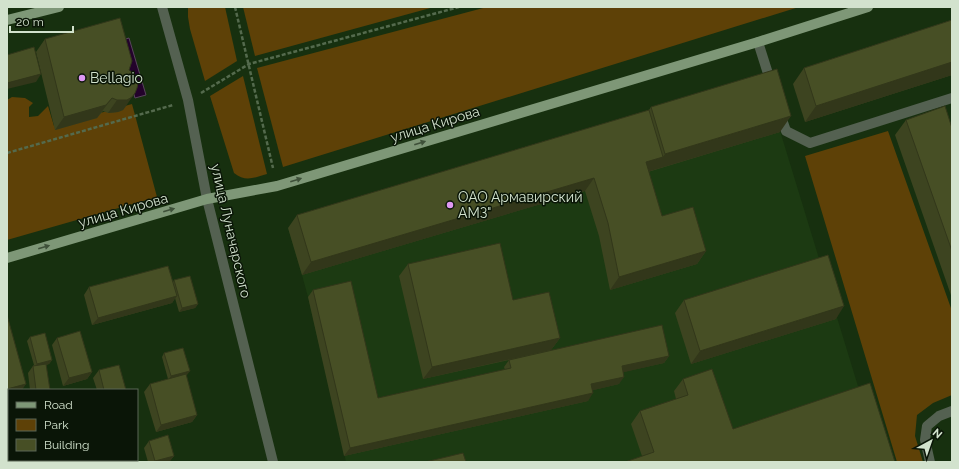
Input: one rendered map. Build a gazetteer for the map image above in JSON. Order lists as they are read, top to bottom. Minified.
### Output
{"streets":{"main road":["улица Кирова"],"street":["улица Луначарского"]},"crossings":[["улица Кирова","улица Луначарского"]],"one_way":["улица Кирова"],"places":["Bellagio","ОАО Армавирский АМЗ\""],"legend":["Road","Park","Building"],"scale_bar":"20 m","north":"top right"}
